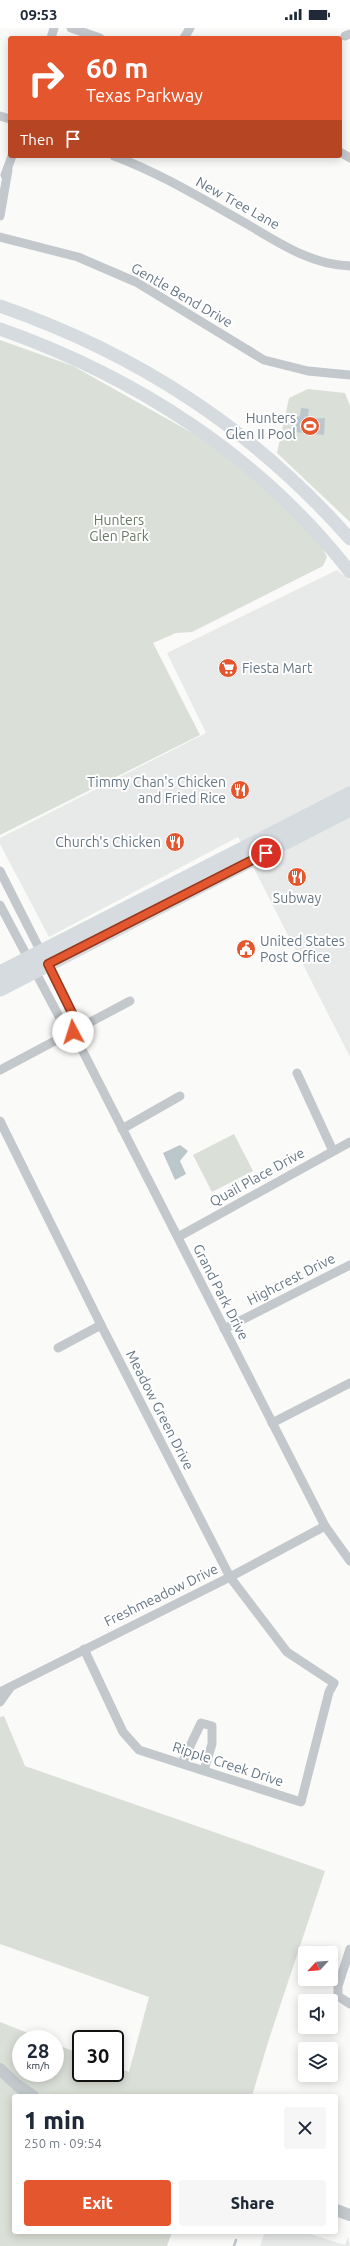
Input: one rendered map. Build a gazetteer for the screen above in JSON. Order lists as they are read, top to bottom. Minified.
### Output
{"streets":{"street":["New Tree Lane","Gentle Bend Drive","Quail Place Drive","Highcrest Drive","Grand Park Drive","Meadow Green Drive","Freshmeadow Drive","Ripple Creek Drive"]},"crossings":[["Quail Place Drive","Grand Park Drive"],["Highcrest Drive","Grand Park Drive"],["Grand Park Drive","Freshmeadow Drive"],["Meadow Green Drive","Freshmeadow Drive"],["Meadow Green Drive","Ripple Creek Drive"],["Freshmeadow Drive","Ripple Creek Drive"]],"parks":["Hunters Glen Park"],"places":{"sports":["Hunters Glen II Pool"],"supermarket":["Fiesta Mart"],"restaurant":["Timmy Chan's Chicken and Fried Rice","Church's Chicken","Subway"],"public building":["United States Post Office"]},"north":"bottom left","page":{"status":"09:53","turn":["60 m","Texas Parkway"],"then":"Then","speed":"28 km/h","limit":"30","heading":["1 min","250 m · 09:54"],"buttons":["Exit","Share"]}}
